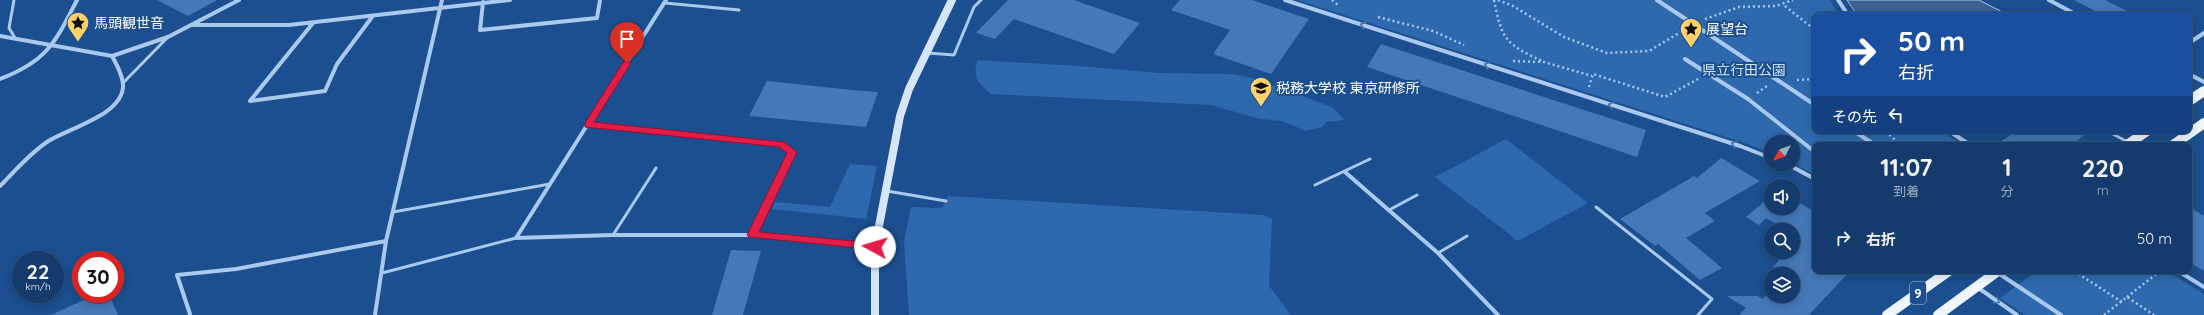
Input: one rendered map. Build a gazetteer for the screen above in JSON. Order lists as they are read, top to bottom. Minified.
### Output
{"streets":{"main road":["9"]},"parks":["県立行田公園"],"places":{"place":["馬頭観世音","展望台"],"school or university":["税務大学校 東京研修所"]},"north":"bottom left","page":{"turn":["50 m","右折"],"then":"その先","eta":["11:07","到着","1","分","220","m"],"list":[{"name":"右折","value":"50 m"}],"speed":"22 km/h","limit":"30"}}
